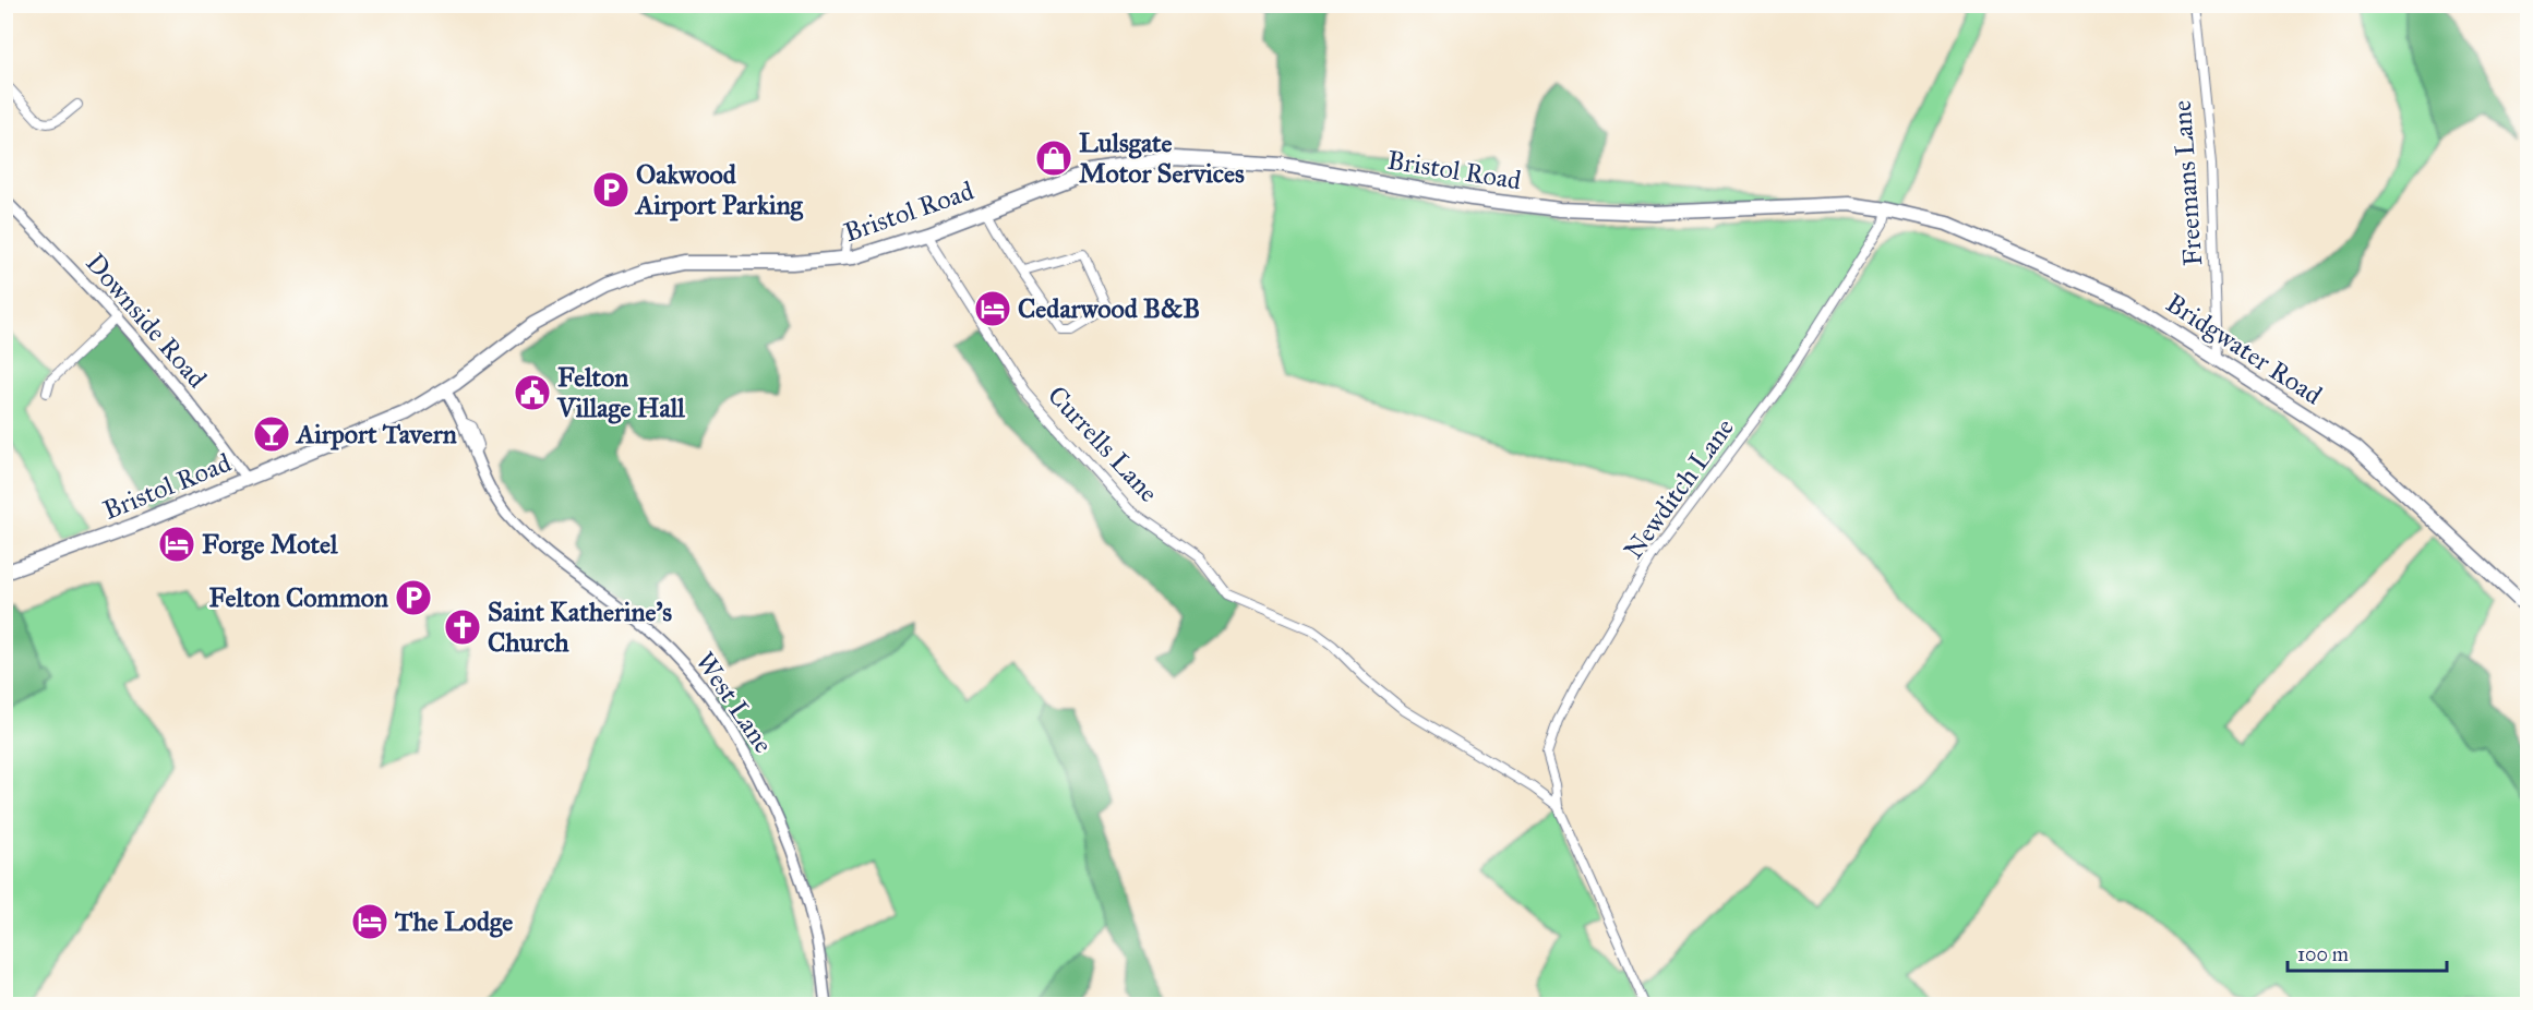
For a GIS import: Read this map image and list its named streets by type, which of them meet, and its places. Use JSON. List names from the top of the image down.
{
  "streets": {
    "highway": ["Bristol Road", "Bridgwater Road"],
    "street": [
      "Freemans Lane",
      "Downside Road",
      "Currells Lane",
      "Newditch Lane",
      "West Lane"
    ]
  },
  "crossings": [
    ["Bristol Road", "Downside Road"],
    ["Bristol Road", "Bridgwater Road"],
    ["Bristol Road", "Currells Lane"],
    ["Bristol Road", "Newditch Lane"],
    ["Bristol Road", "West Lane"],
    ["Freemans Lane", "Bridgwater Road"],
    ["Bridgwater Road", "Newditch Lane"],
    ["Currells Lane", "Newditch Lane"]
  ],
  "places": {
    "shop": ["Lulsgate Motor Services"],
    "parking": ["Oakwood Airport Parking", "Felton Common"],
    "hotel": ["Cedarwood B&B", "Forge Motel", "The Lodge"],
    "public building": ["Felton Village Hall"],
    "bar": ["Airport Tavern"],
    "church": ["Saint Katherine's Church"]
  },
  "scale_bar": "100 m"
}
